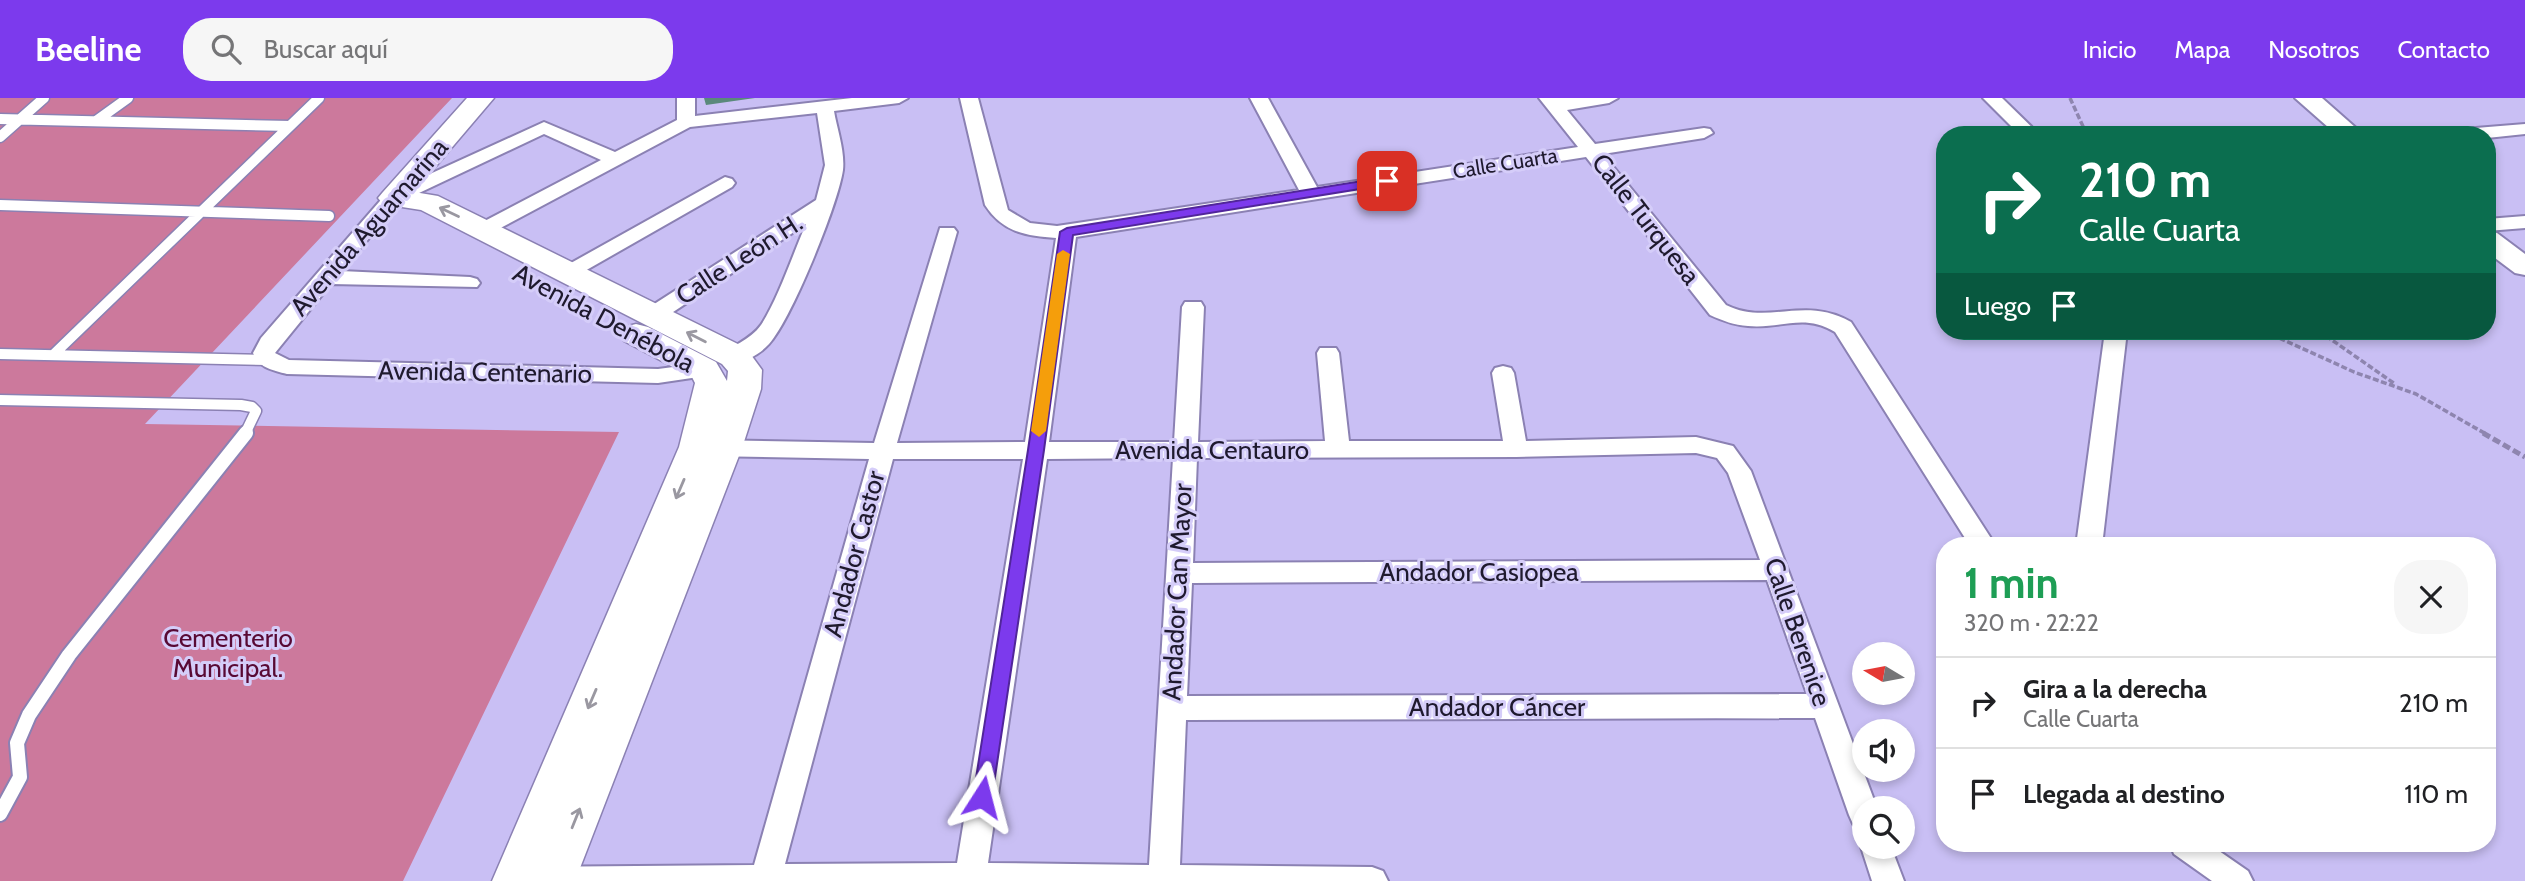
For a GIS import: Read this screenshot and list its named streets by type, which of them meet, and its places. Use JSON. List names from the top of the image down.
{
  "streets": {
    "main road": ["Avenida Aguamarina", "Avenida Denébola"],
    "street": [
      "Calle Cuarta",
      "Calle Turquesa",
      "Calle León H.",
      "Avenida Centenario",
      "Avenida Centauro",
      "Andador Castor",
      "Andador Casiopea",
      "Andador Can Mayor",
      "Calle Berenice",
      "Andador Cáncer"
    ]
  },
  "crossings": [
    ["Calle Cuarta", "Calle Turquesa"],
    ["Avenida Aguamarina", "Avenida Denébola"],
    ["Avenida Aguamarina", "Avenida Centenario"],
    ["Calle León H.", "Avenida Denébola"],
    ["Avenida Denébola", "Avenida Centenario"],
    ["Avenida Denébola", "Avenida Centauro"],
    ["Avenida Centauro", "Andador Castor"],
    ["Avenida Centauro", "Andador Can Mayor"],
    ["Avenida Centauro", "Calle Berenice"],
    ["Andador Casiopea", "Andador Can Mayor"],
    ["Andador Casiopea", "Calle Berenice"],
    ["Andador Can Mayor", "Andador Cáncer"],
    ["Calle Berenice", "Andador Cáncer"]
  ],
  "parks": ["Cementerio Municipal."],
  "north": "left",
  "page": {
    "header": "Beeline",
    "search": "Buscar aquí",
    "nav": [
      "Inicio",
      "Mapa",
      "Nosotros",
      "Contacto"
    ],
    "turn": ["210 m", "Calle Cuarta"],
    "then": "Luego",
    "heading": ["1 min", "320 m · 22:22"],
    "list": [
      {
        "name": "Gira a la derecha",
        "note": "Calle Cuarta",
        "value": "210 m"
      },
      {
        "name": "Llegada al destino",
        "value": "110 m"
      }
    ]
  }
}
